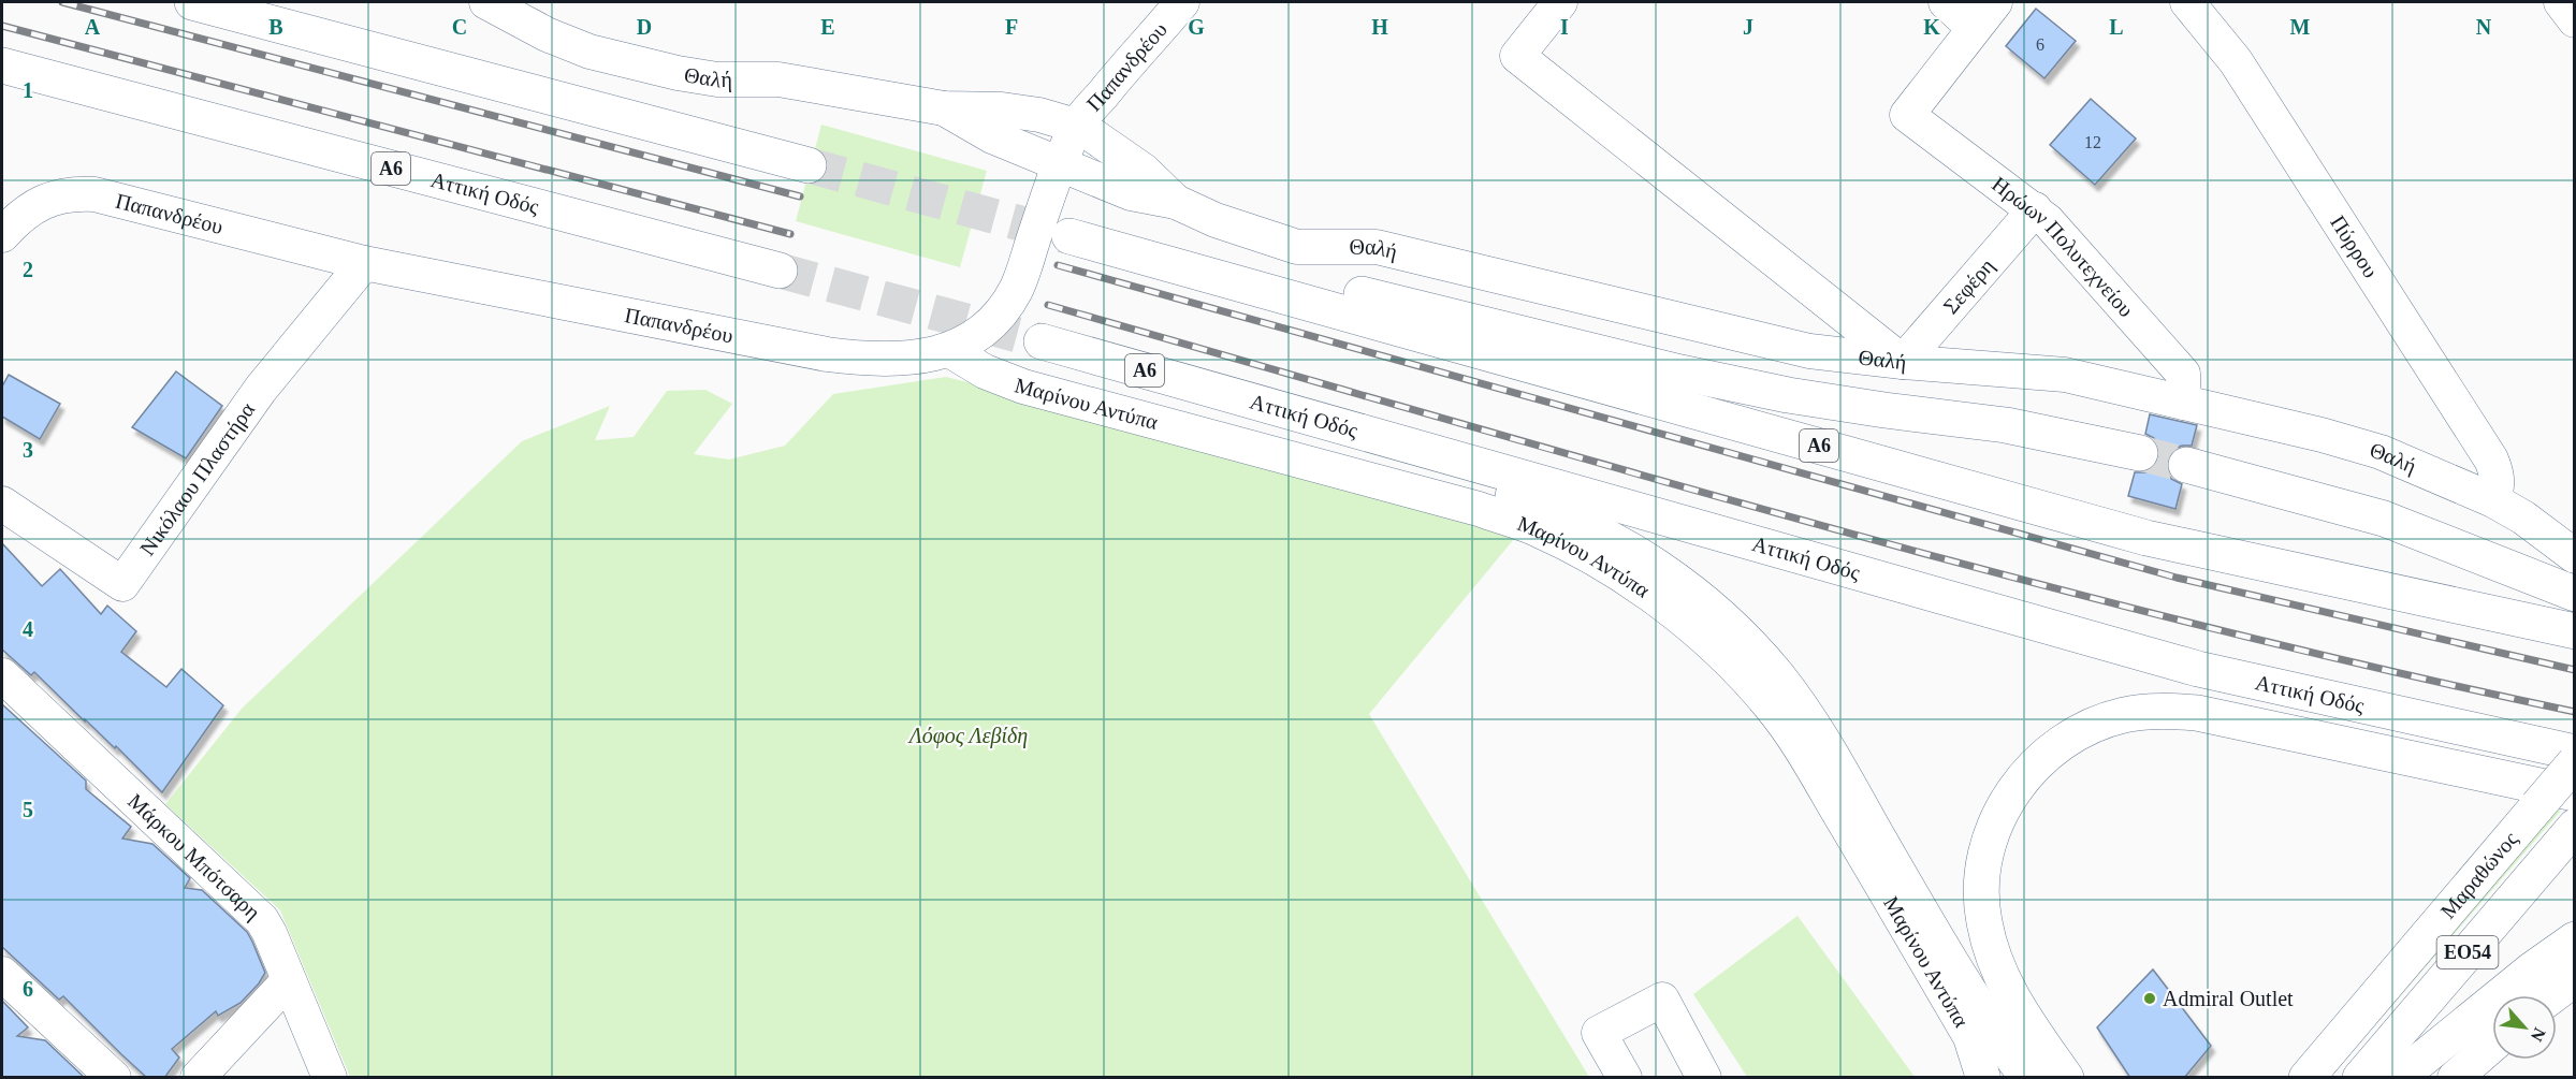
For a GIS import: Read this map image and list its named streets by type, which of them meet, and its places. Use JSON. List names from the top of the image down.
{
  "streets": {
    "main road": [
      "Α6",
      "Αττική Οδός",
      "Μαραθώνος",
      "ΕΟ54"
    ],
    "street": [
      "Παπανδρέου",
      "Θαλή",
      "Πύρρου",
      "Ηρώων Πολυτεχνείου",
      "Σεφέρη",
      "Μαρίνου Αντύπα",
      "Νικόλαου Πλαστήρα",
      "Μάρκου Μπότσαρη"
    ]
  },
  "crossings": [
    ["Παπανδρέου", "Θαλή"],
    ["Παπανδρέου", "Μαρίνου Αντύπα"],
    ["Παπανδρέου", "Νικόλαου Πλαστήρα"],
    ["Θαλή", "Πύρρου"],
    ["Θαλή", "Ηρώων Πολυτεχνείου"],
    ["Θαλή", "Σεφέρη"],
    ["Ηρώων Πολυτεχνείου", "Σεφέρη"]
  ],
  "parks": ["Λόφος Λεβίδη"],
  "places": ["Admiral Outlet"],
  "house_numbers": ["6", "12"],
  "north": "bottom right",
  "grid": {
    "columns": [
      "A",
      "B",
      "C",
      "D",
      "E",
      "F",
      "G",
      "H",
      "I",
      "J",
      "K",
      "L",
      "M",
      "N"
    ],
    "rows": [
      "1",
      "2",
      "3",
      "4",
      "5",
      "6"
    ]
  }
}
